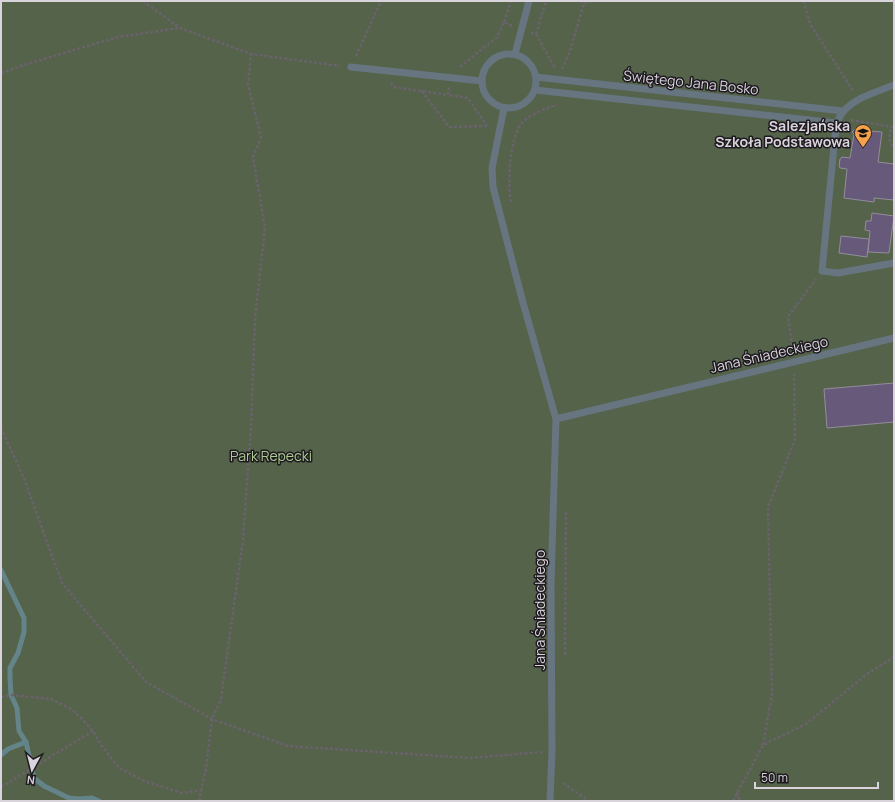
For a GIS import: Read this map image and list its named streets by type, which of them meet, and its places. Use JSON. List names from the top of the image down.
{
  "streets": {
    "lane": ["Świętego Jana Bosko", "Jana Śniadeckiego"]
  },
  "crossings": [
    ["Świętego Jana Bosko", "Jana Śniadeckiego"]
  ],
  "parks": ["Park Repecki"],
  "places": {
    "school or university": ["Salezjańska Szkoła Podstawowa"]
  },
  "scale_bar": "50 m",
  "north": "bottom"
}
